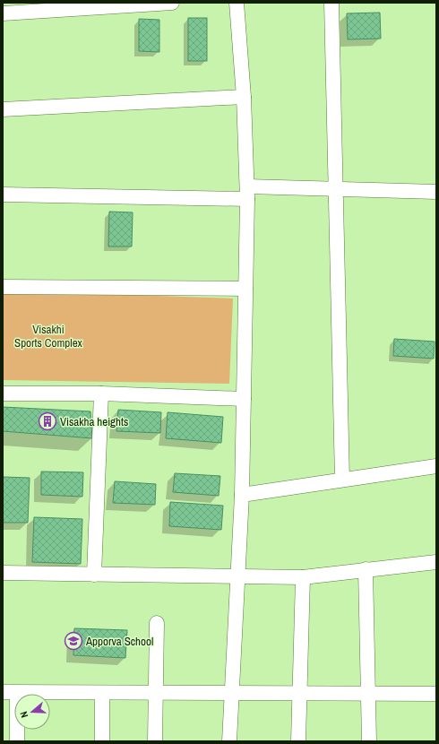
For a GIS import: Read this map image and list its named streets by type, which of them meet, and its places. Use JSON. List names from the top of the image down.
{
  "parks": ["Visakhi Sports Complex"],
  "places": {
    "building": ["Visakha heights"],
    "school or university": ["Apporva School"]
  },
  "north": "left"
}
